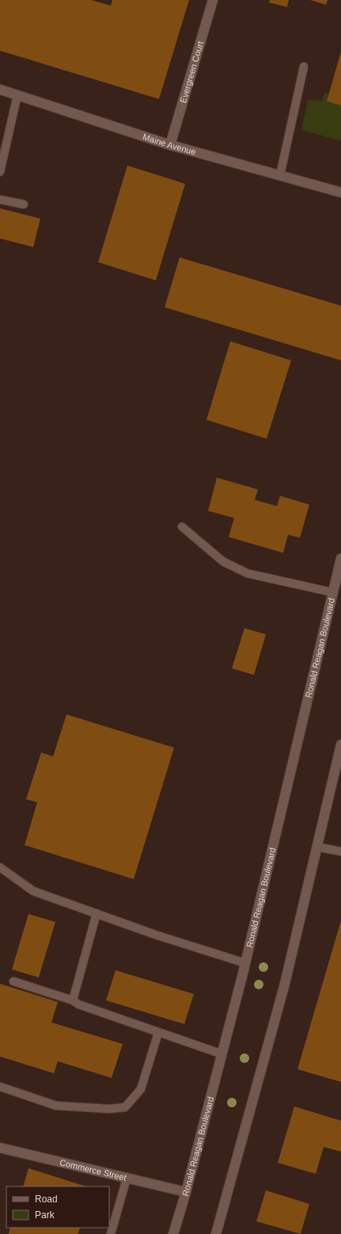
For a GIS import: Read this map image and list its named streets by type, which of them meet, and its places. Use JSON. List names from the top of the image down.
{
  "streets": {
    "main road": [
      "Evergreen Court",
      "Maine Avenue",
      "Ronald Reagan Boulevard",
      "Commerce Street"
    ]
  },
  "crossings": [
    ["Evergreen Court", "Maine Avenue"],
    ["Ronald Reagan Boulevard", "Commerce Street"]
  ],
  "legend": ["Road", "Park"]
}
